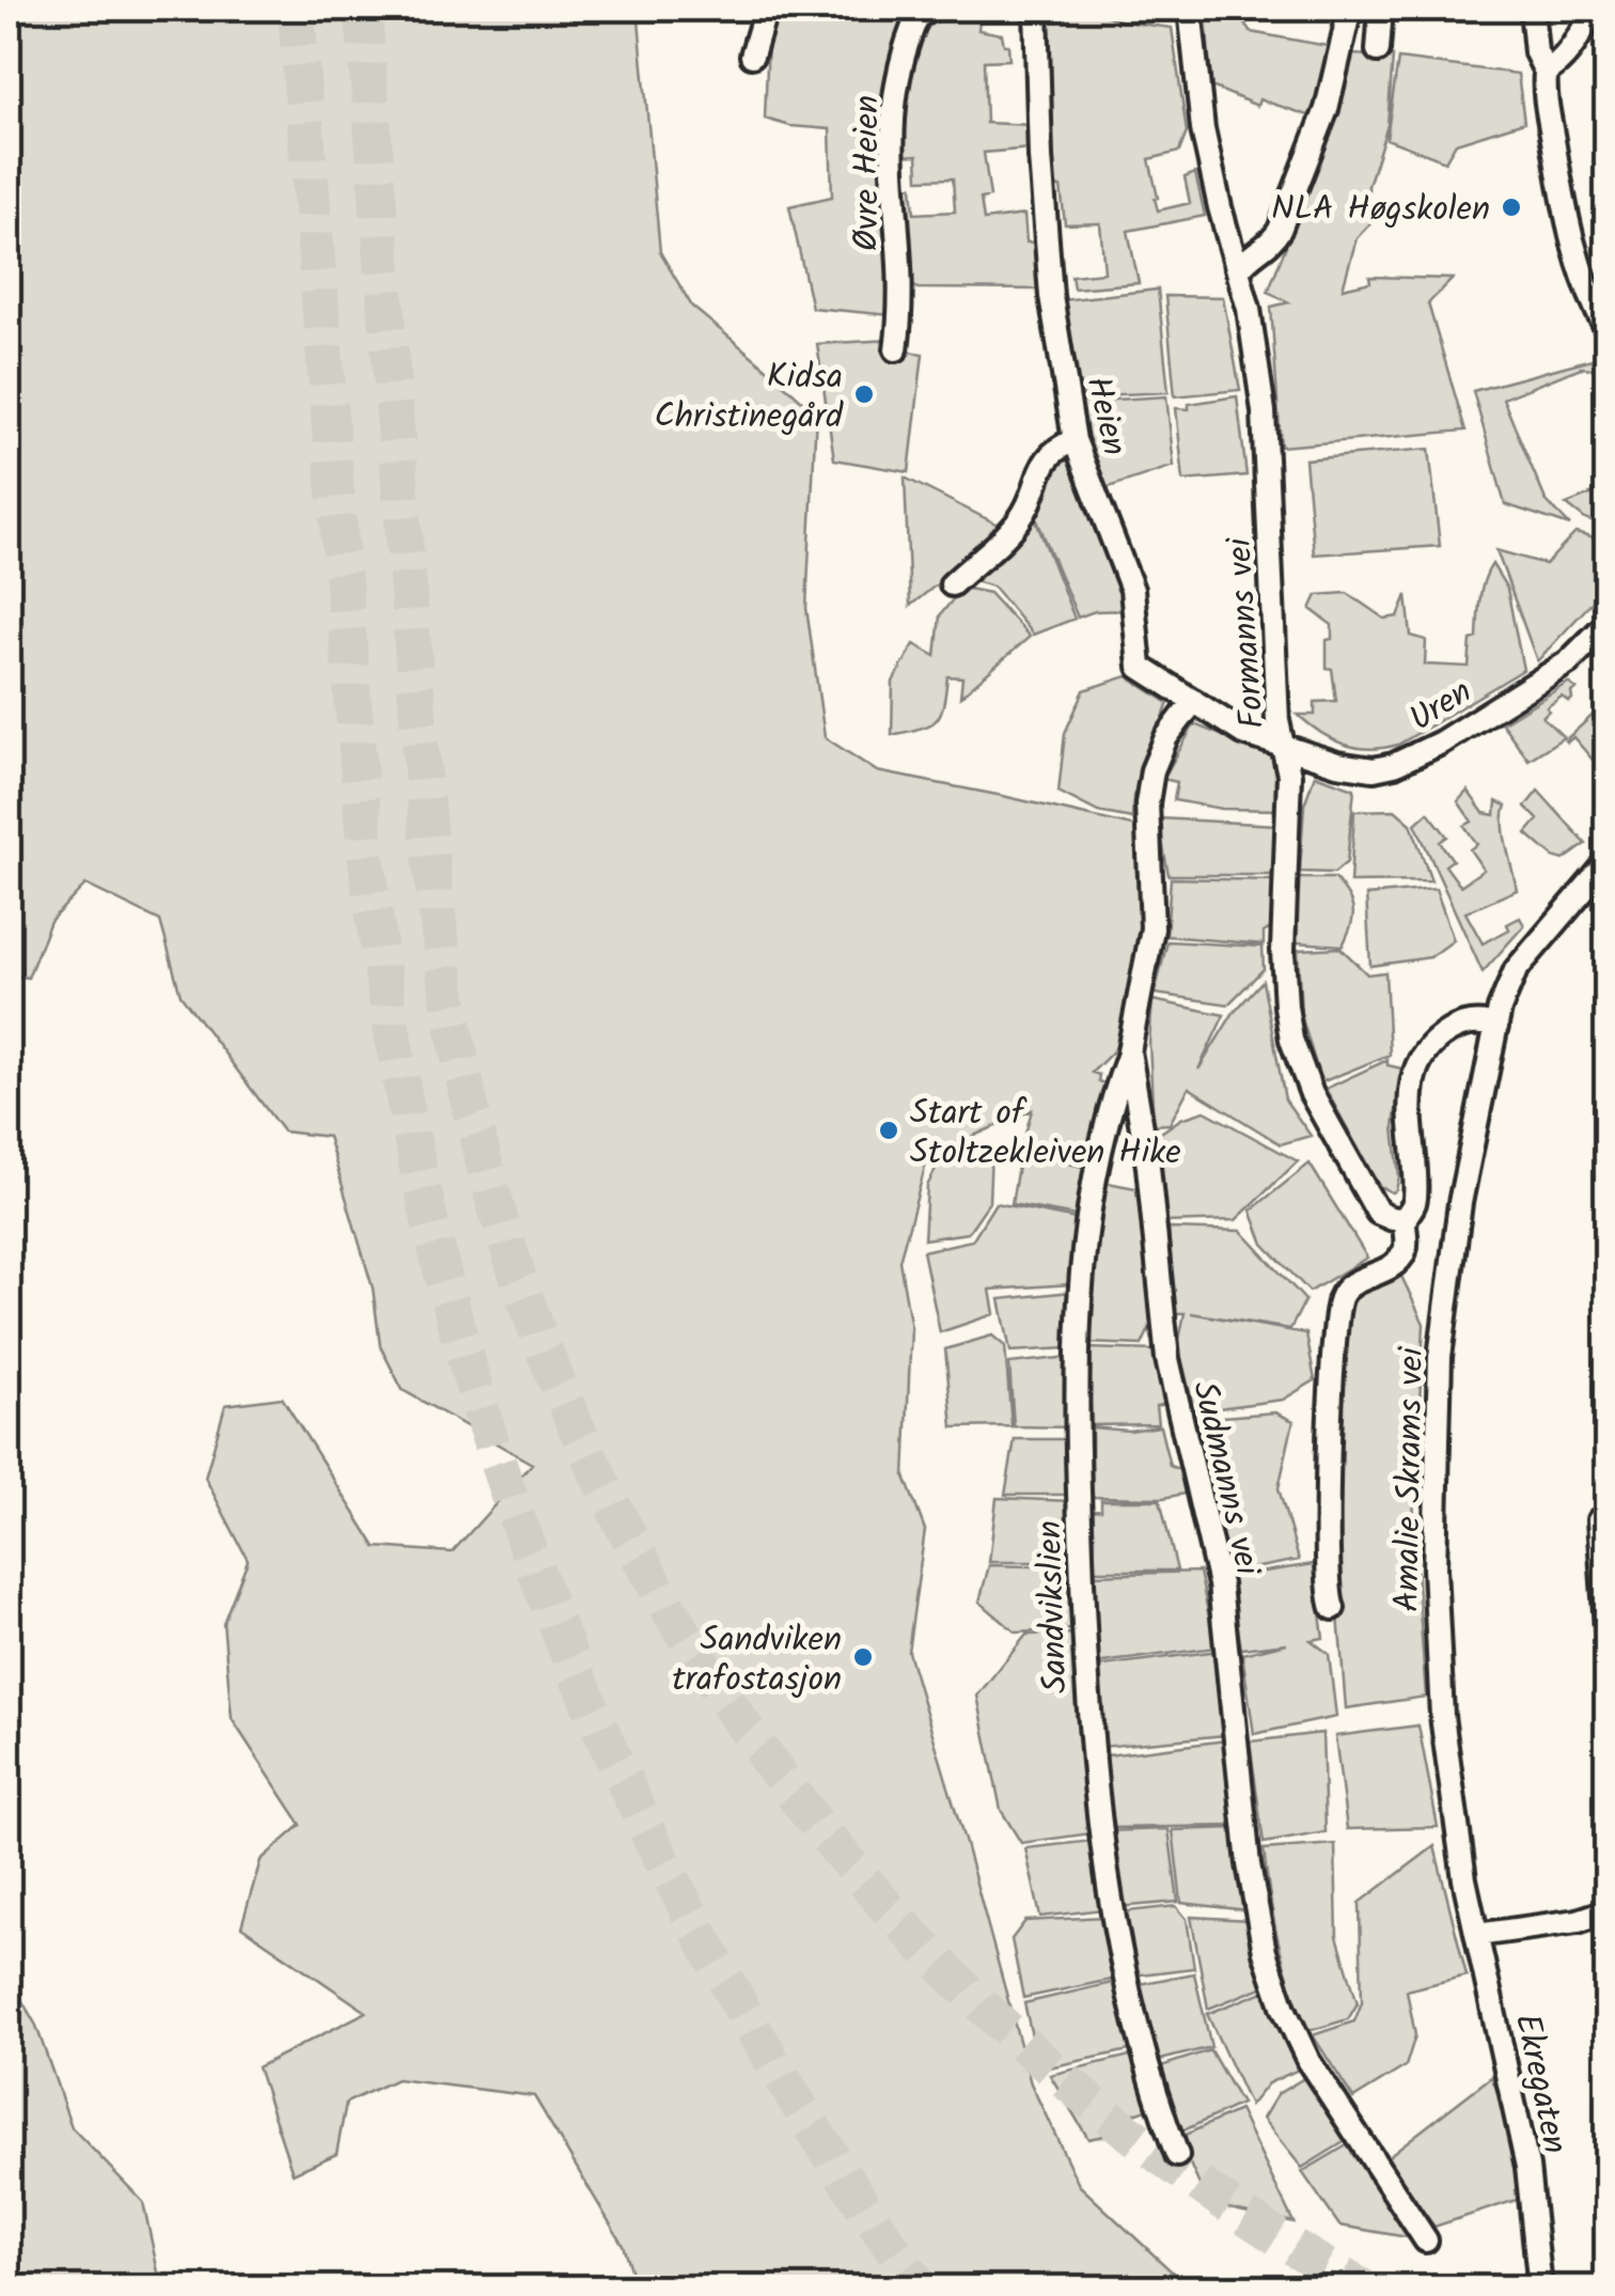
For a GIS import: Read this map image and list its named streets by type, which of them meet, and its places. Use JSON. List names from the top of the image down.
{
  "streets": {
    "street": [
      "Øvre Heien",
      "Heien",
      "Formanns vei",
      "Uren",
      "Sudmanns vei",
      "Amalie Skrams vei",
      "Sandvikslien",
      "Ekregaten"
    ]
  },
  "crossings": [
    ["Heien", "Formanns vei"],
    ["Heien", "Uren"],
    ["Heien", "Sudmanns vei"],
    ["Formanns vei", "Uren"],
    ["Formanns vei", "Amalie Skrams vei"],
    ["Sudmanns vei", "Sandvikslien"],
    ["Amalie Skrams vei", "Ekregaten"]
  ],
  "places": [
    "NLA Høgskolen",
    "Kidsa Christinegård",
    "Start of Stoltzekleiven Hike",
    "Sandviken trafostasjon"
  ]
}
